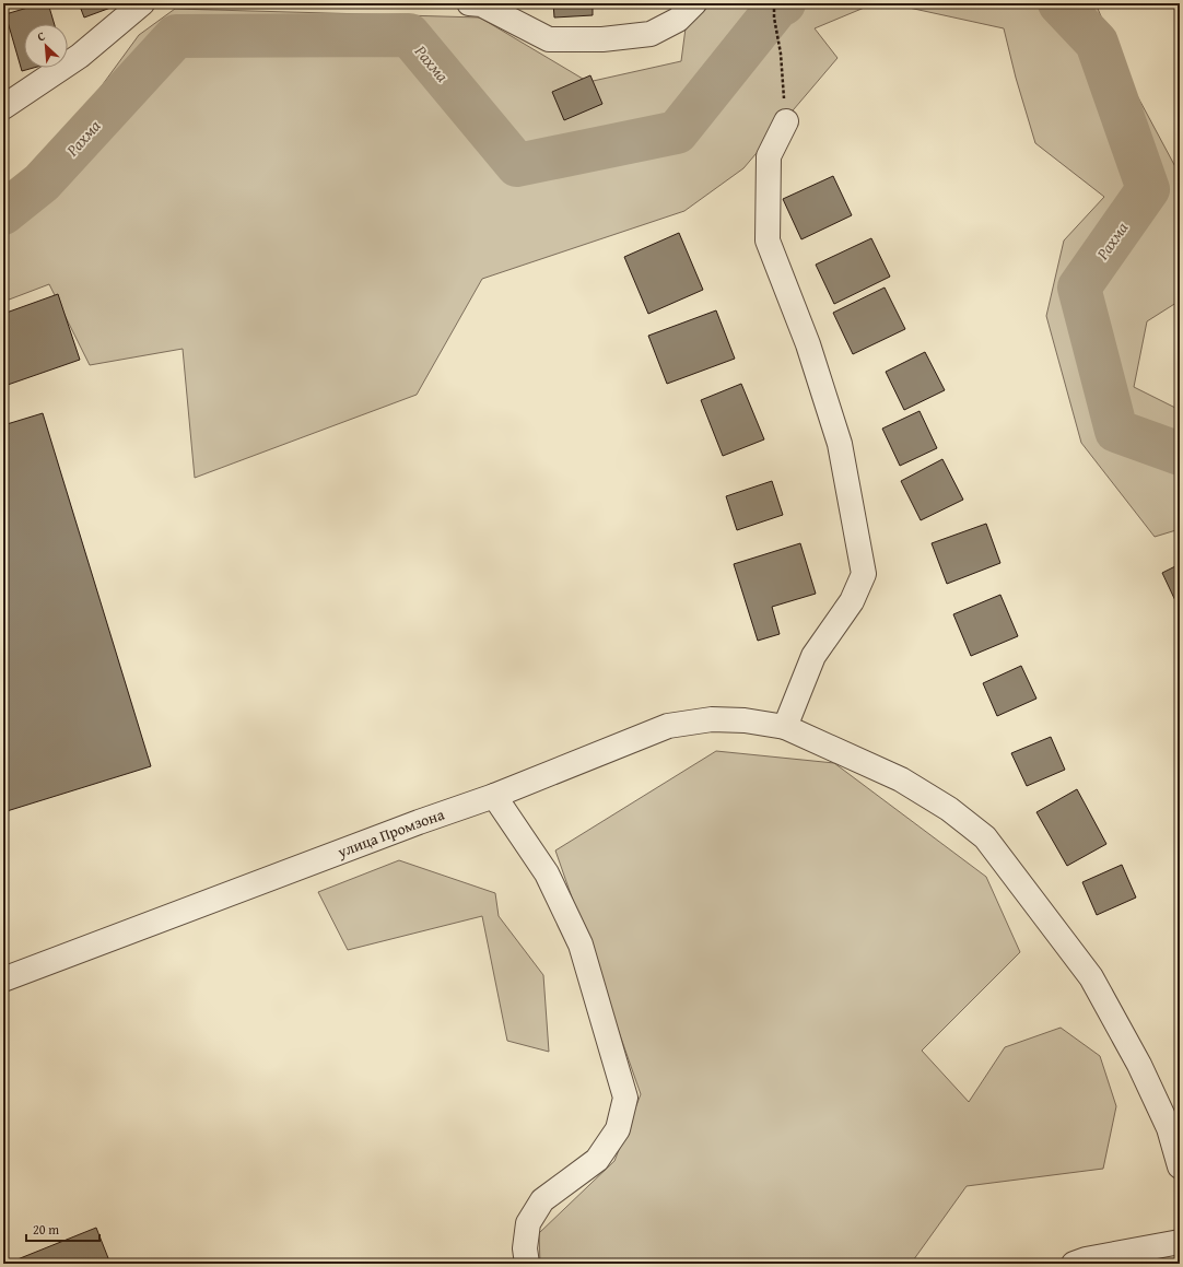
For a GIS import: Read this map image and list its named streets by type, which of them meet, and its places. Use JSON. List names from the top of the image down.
{
  "streets": {
    "street": ["улица Промзона"]
  },
  "water": ["Рахма"],
  "scale_bar": "20 m",
  "north": "top left"
}
